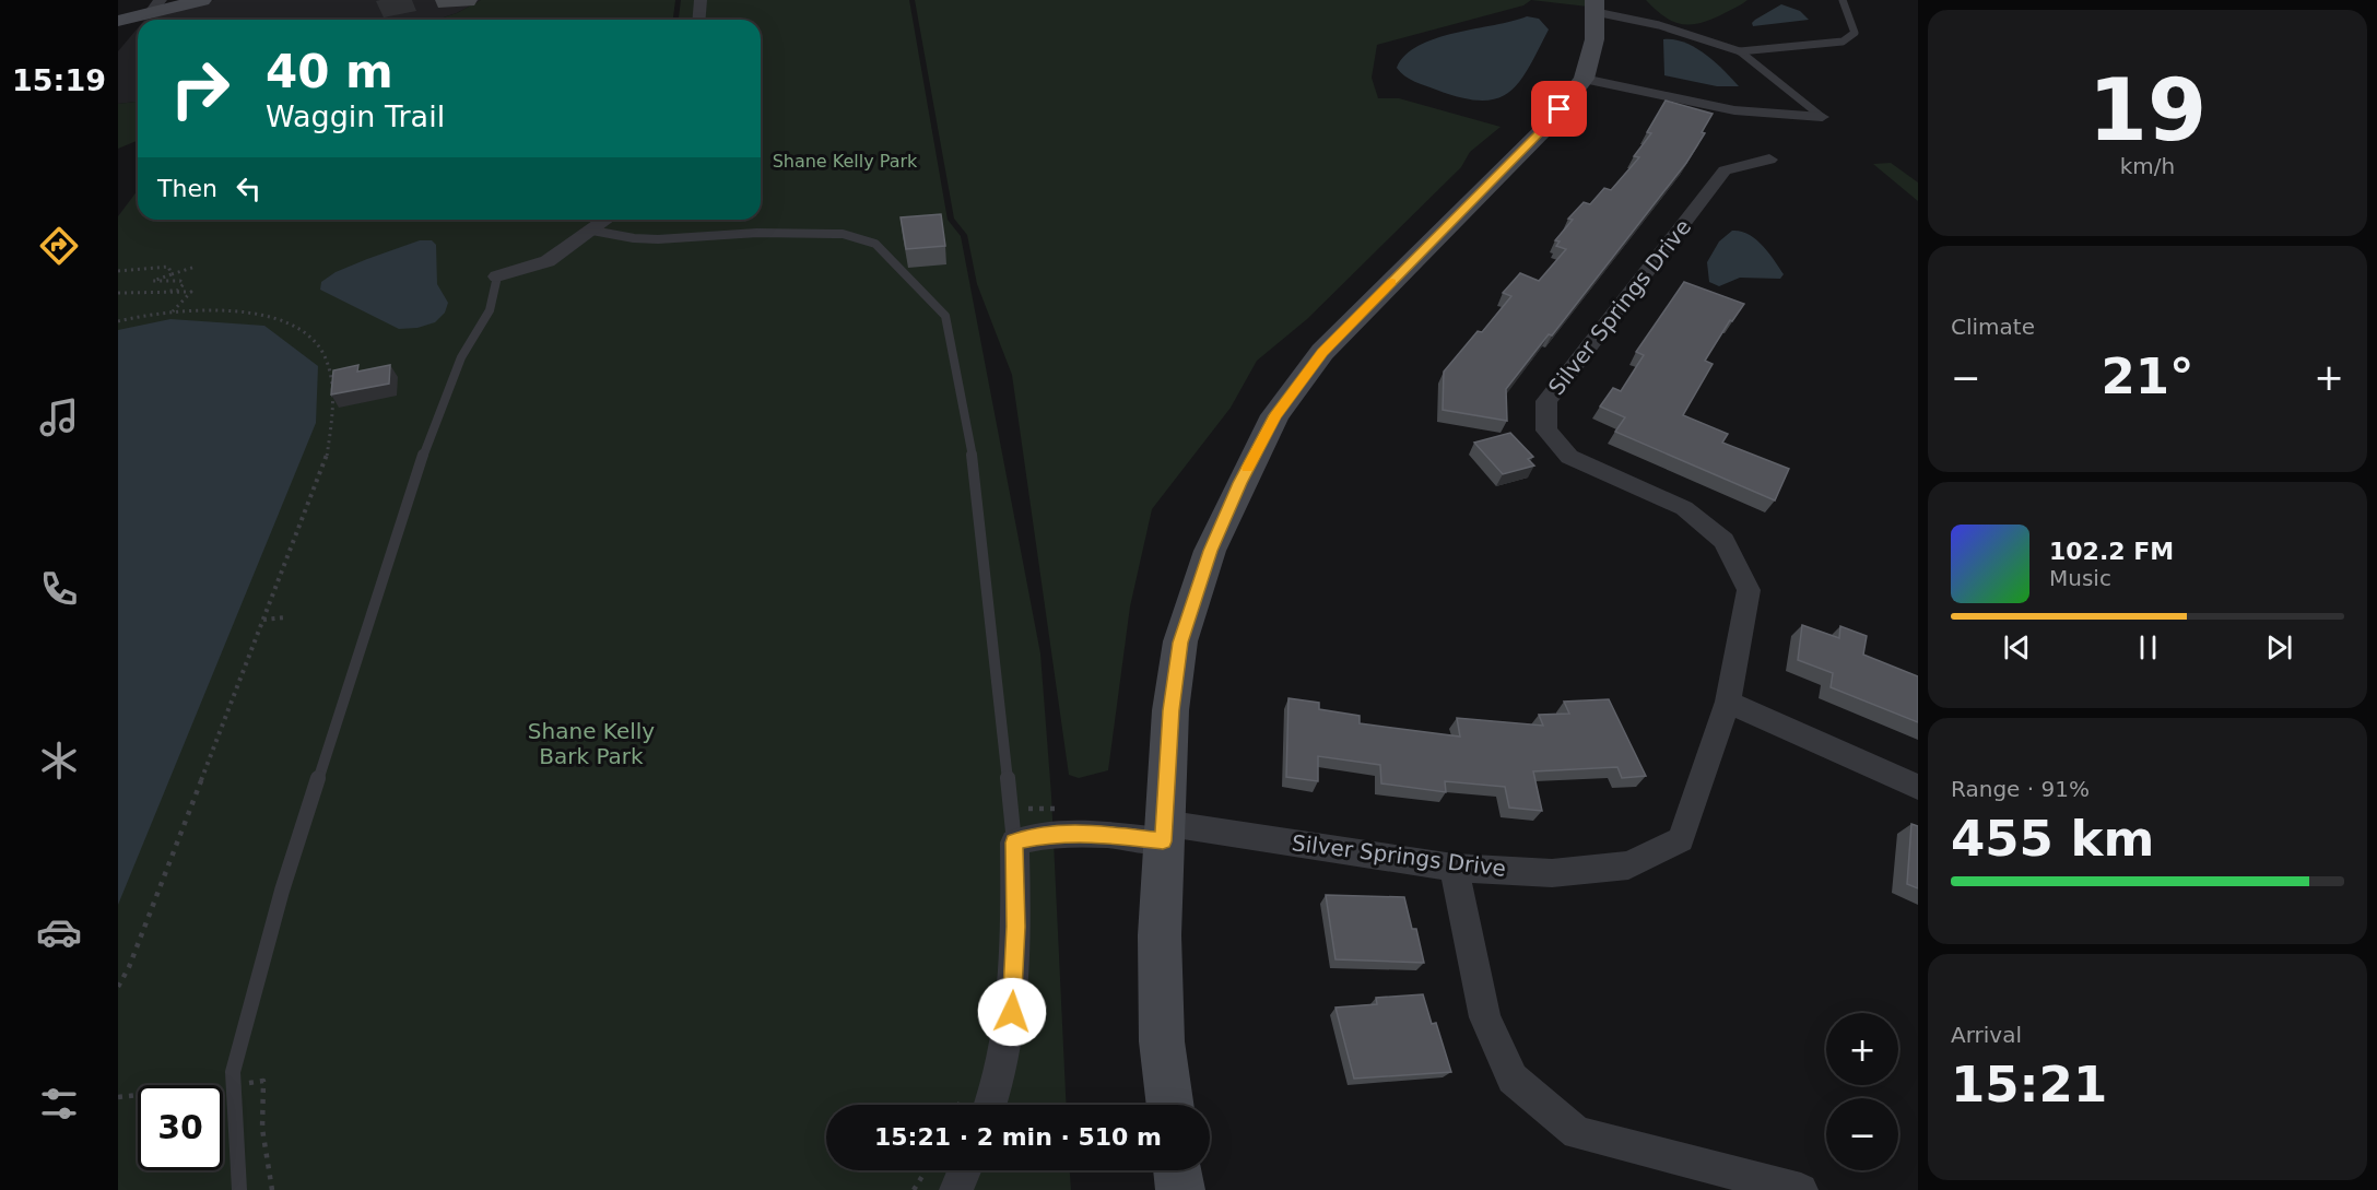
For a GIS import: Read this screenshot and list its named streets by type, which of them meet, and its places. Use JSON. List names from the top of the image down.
{
  "streets": {
    "street": ["Silver Springs Drive"]
  },
  "parks": ["Shane Kelly Park", "Shane Kelly Bark Park"],
  "page": {
    "tabs": "15:19",
    "tile": [
      ["19", "km/h"],
      "Climate",
      ["Range · 91%", "455 km"],
      ["Arrival", "15:21"]
    ],
    "turn": ["40 m", "Waggin Trail"],
    "then": "Then",
    "heat": ["−", "21°", "+"],
    "song": ["102.2 FM", "Music"],
    "map_buttons": ["+", "−"],
    "limit": "30",
    "trip": "15:21 · 2 min · 510 m"
  }
}
